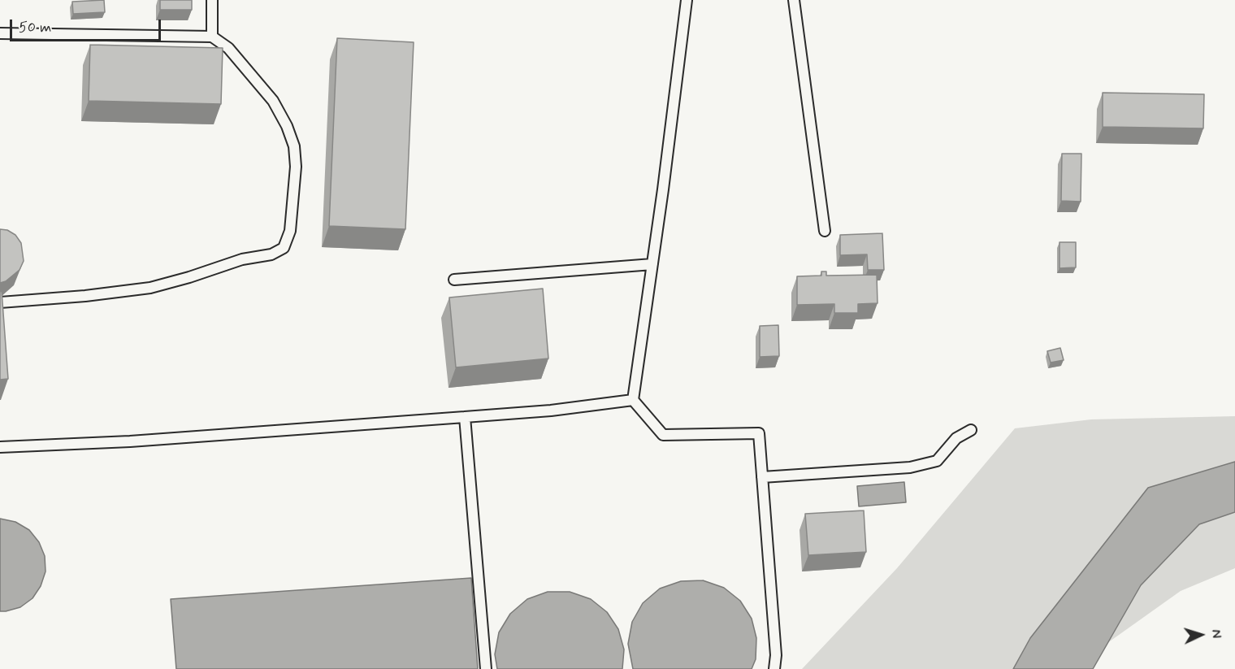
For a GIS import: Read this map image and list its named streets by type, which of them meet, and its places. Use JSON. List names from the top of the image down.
{
  "scale_bar": "50 m",
  "north": "right"
}
